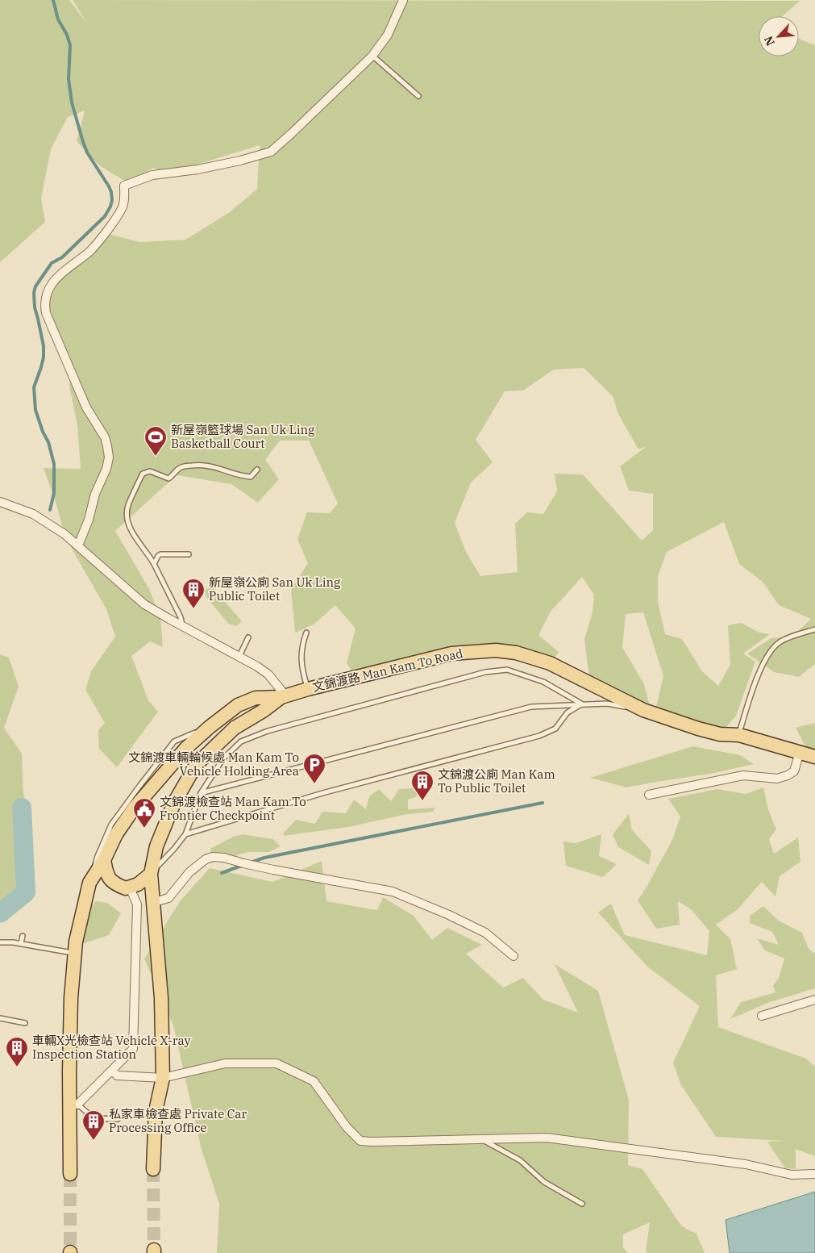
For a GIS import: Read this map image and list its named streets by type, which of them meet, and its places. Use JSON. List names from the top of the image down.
{
  "streets": {
    "main road": ["文錦渡路 Man Kam To Road"]
  },
  "places": {
    "sports": ["新屋嶺籃球場 San Uk Ling Basketball Court"],
    "building": [
      "新屋嶺公廁 San Uk Ling Public Toilet",
      "文錦渡公廁 Man Kam To Public Toilet",
      "車輛X光檢查站 Vehicle X-ray Inspection Station",
      "私家車檢查處 Private Car Processing Office"
    ],
    "parking": ["文錦渡車輛輪候處 Man Kam To Vehicle Holding Area"],
    "public building": ["文錦渡檢查站 Man Kam To Frontier Checkpoint"]
  },
  "north": "bottom left"
}
